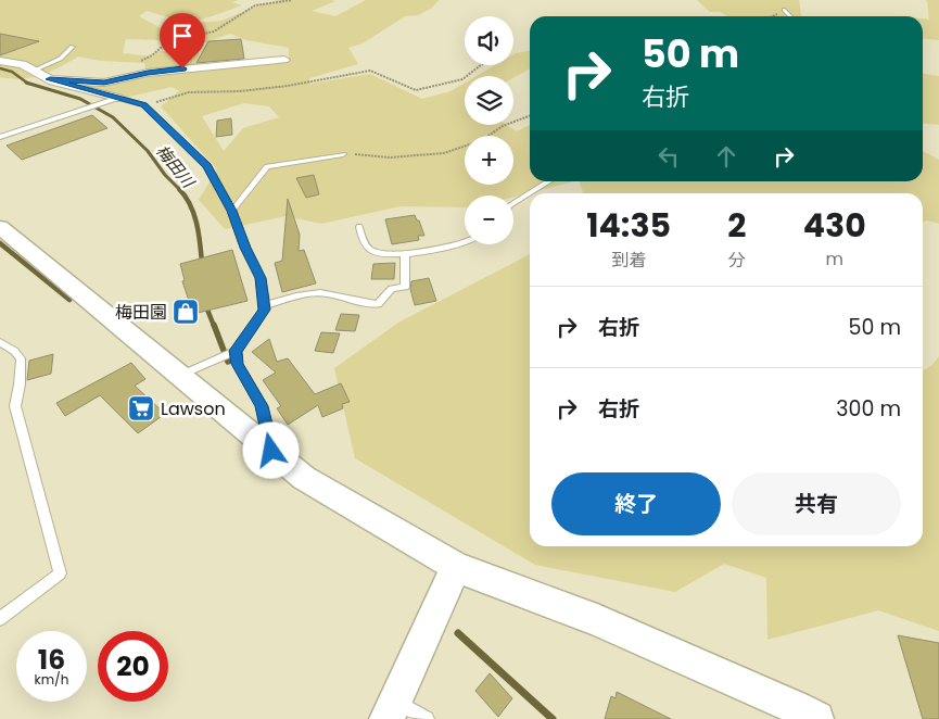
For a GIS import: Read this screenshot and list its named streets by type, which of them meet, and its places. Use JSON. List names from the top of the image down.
{
  "water": ["梅田川"],
  "places": {
    "shop": ["梅田園"],
    "supermarket": ["Lawson"]
  },
  "page": {
    "map_buttons": ["+", "−"],
    "turn": ["50 m", "右折"],
    "eta": [
      "14:35",
      "到着",
      "2",
      "分",
      "430",
      "m"
    ],
    "list": [
      {
        "name": "右折",
        "value": "50 m"
      },
      {
        "name": "右折",
        "value": "300 m"
      }
    ],
    "buttons": ["終了", "共有"],
    "speed": "16 km/h",
    "limit": "20"
  }
}
